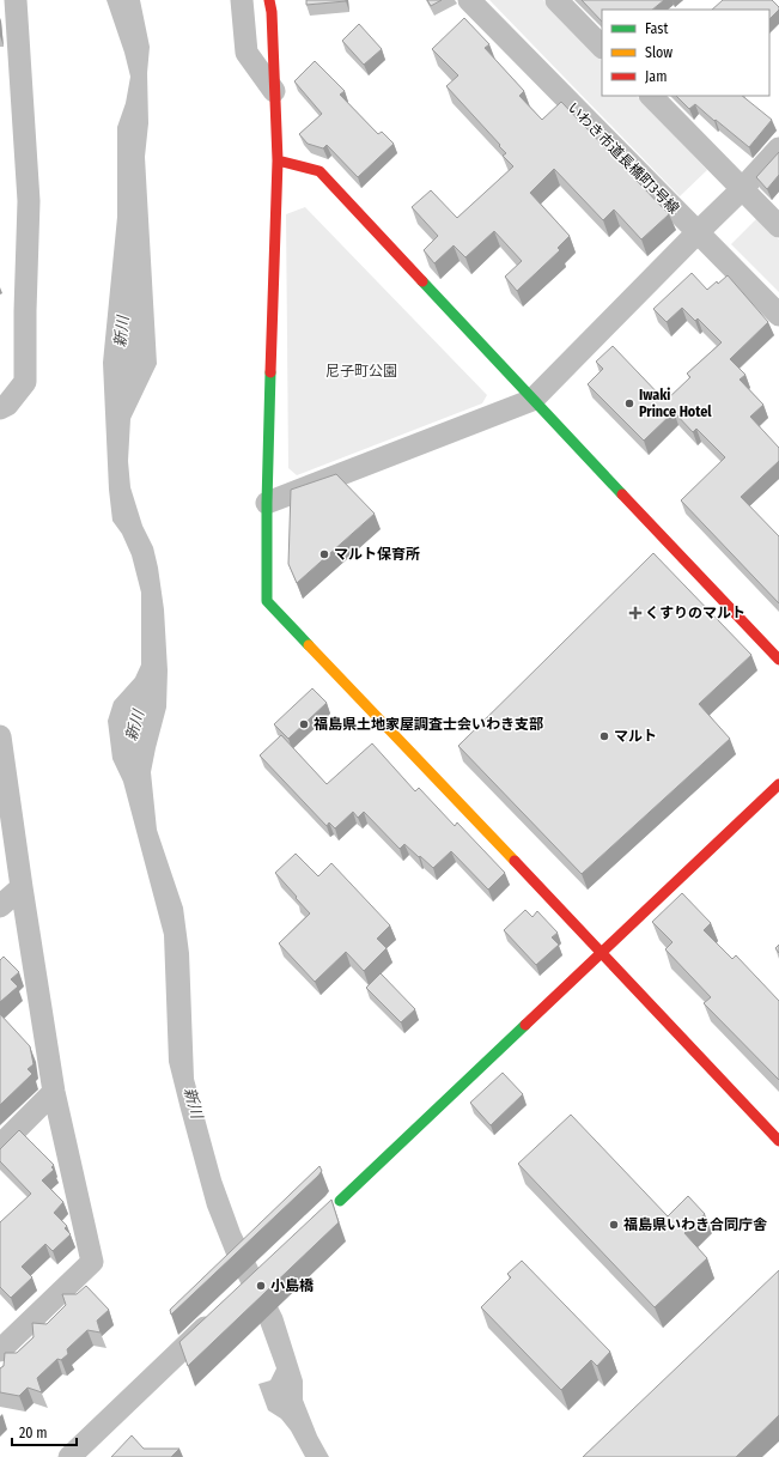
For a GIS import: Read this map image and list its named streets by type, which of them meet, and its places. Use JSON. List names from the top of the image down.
{
  "streets": {
    "street": ["いわき市道長橋町3号線"]
  },
  "water": ["新川"],
  "parks": ["尼子町公園"],
  "places": {
    "other": [
      "Iwaki Prince Hotel",
      "マルト保育所",
      "福島県土地家屋調査士会いわき支部",
      "マルト",
      "福島県いわき合同庁舎",
      "小島橋"
    ],
    "health": ["くすりのマルト"]
  },
  "legend": ["Fast", "Slow", "Jam"],
  "scale_bar": "20 m"
}
